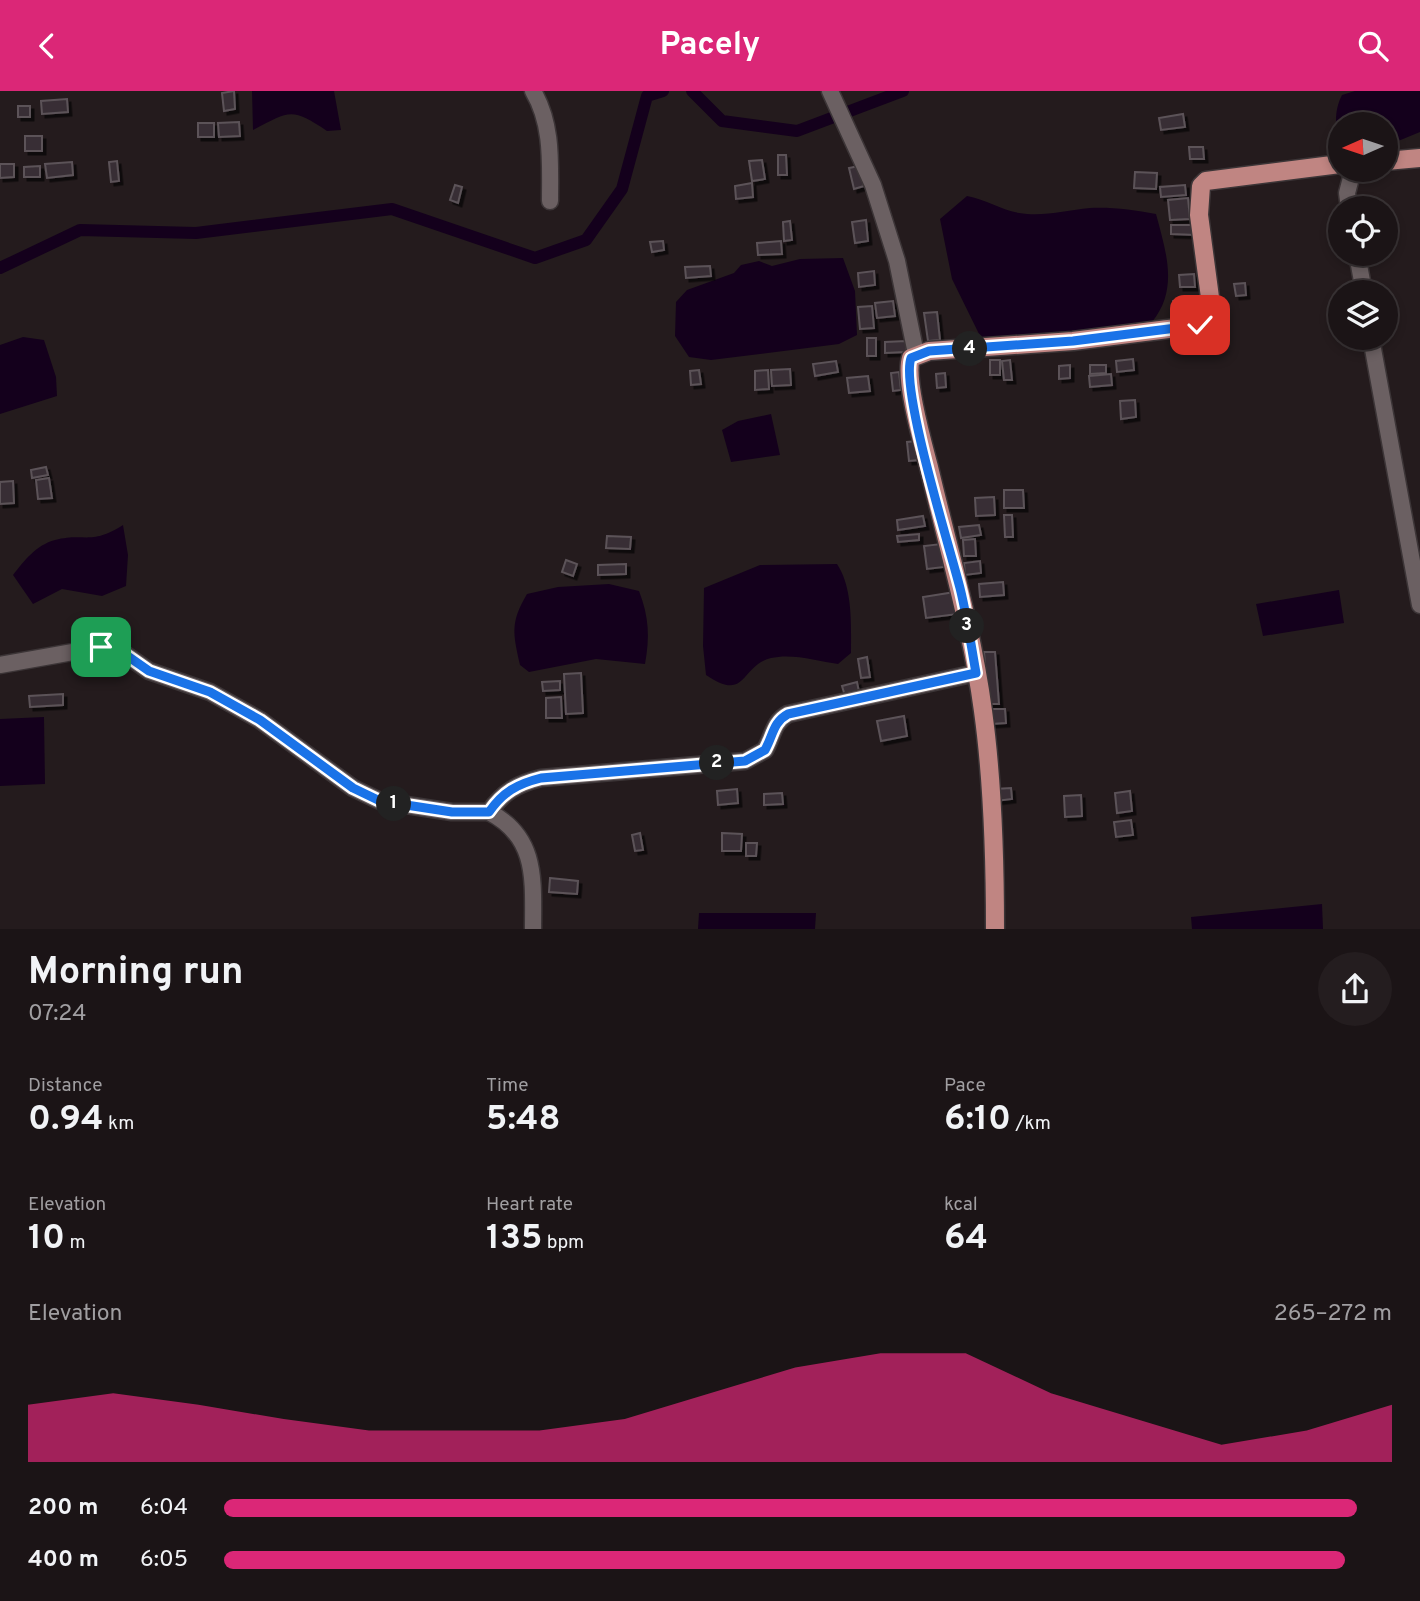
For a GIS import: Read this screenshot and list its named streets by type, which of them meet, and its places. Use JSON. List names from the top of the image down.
{
  "north": "left",
  "page": {
    "header": "Pacely",
    "pins": [
      "4",
      "3",
      "2",
      "1"
    ],
    "heading": ["Morning run", "07:24"],
    "stats": [
      ["Distance", "0.94 km"],
      ["Time", "5:48"],
      ["Pace", "6:10 /km"],
      ["Elevation", "10 m"],
      ["Heart rate", "135 bpm"],
      ["kcal", "64"]
    ],
    "chart": ["Elevation", "265–272 m"],
    "list": [
      {
        "name": "200 m",
        "note": "6:04"
      },
      {
        "name": "400 m",
        "note": "6:05"
      }
    ]
  }
}
